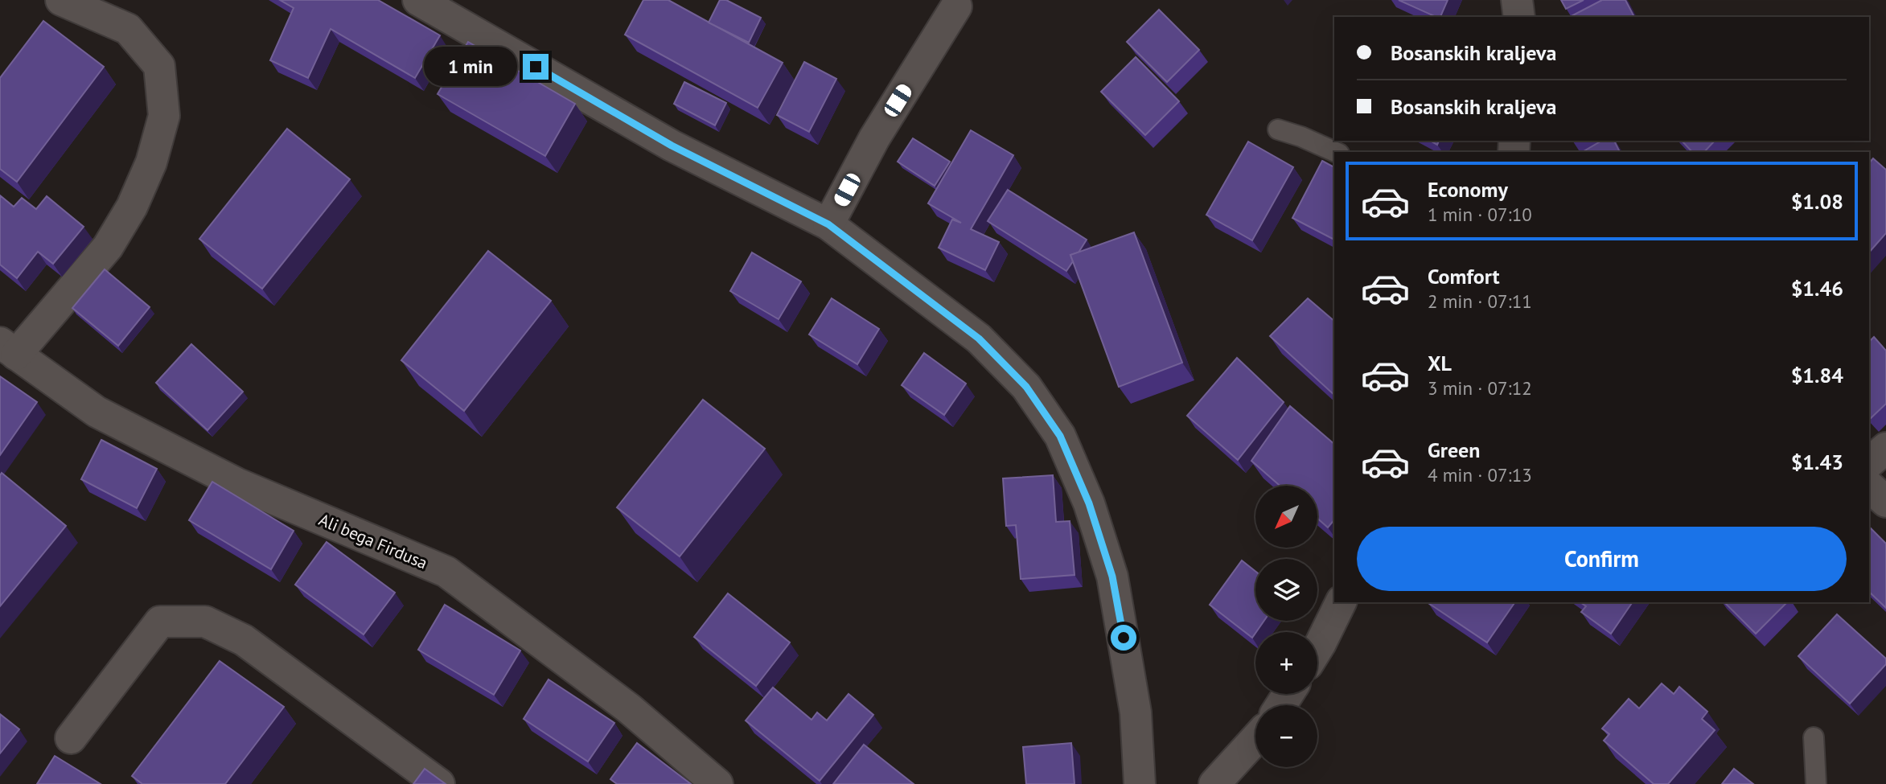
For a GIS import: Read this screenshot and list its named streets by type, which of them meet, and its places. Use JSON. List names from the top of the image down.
{
  "streets": {
    "street": ["Ali bega Firdusa"]
  },
  "north": "bottom left",
  "page": {
    "banner": ["Bosanskih kraljeva", "Bosanskih kraljeva"],
    "bubble": "1 min",
    "list": [
      {
        "name": "Economy",
        "note": "1 min · 07:10",
        "value": "$1.08"
      },
      {
        "name": "Comfort",
        "note": "2 min · 07:11",
        "value": "$1.46"
      },
      {
        "name": "XL",
        "note": "3 min · 07:12",
        "value": "$1.84"
      },
      {
        "name": "Green",
        "note": "4 min · 07:13",
        "value": "$1.43"
      }
    ],
    "map_buttons": ["+", "−"],
    "buttons": "Confirm"
  }
}
